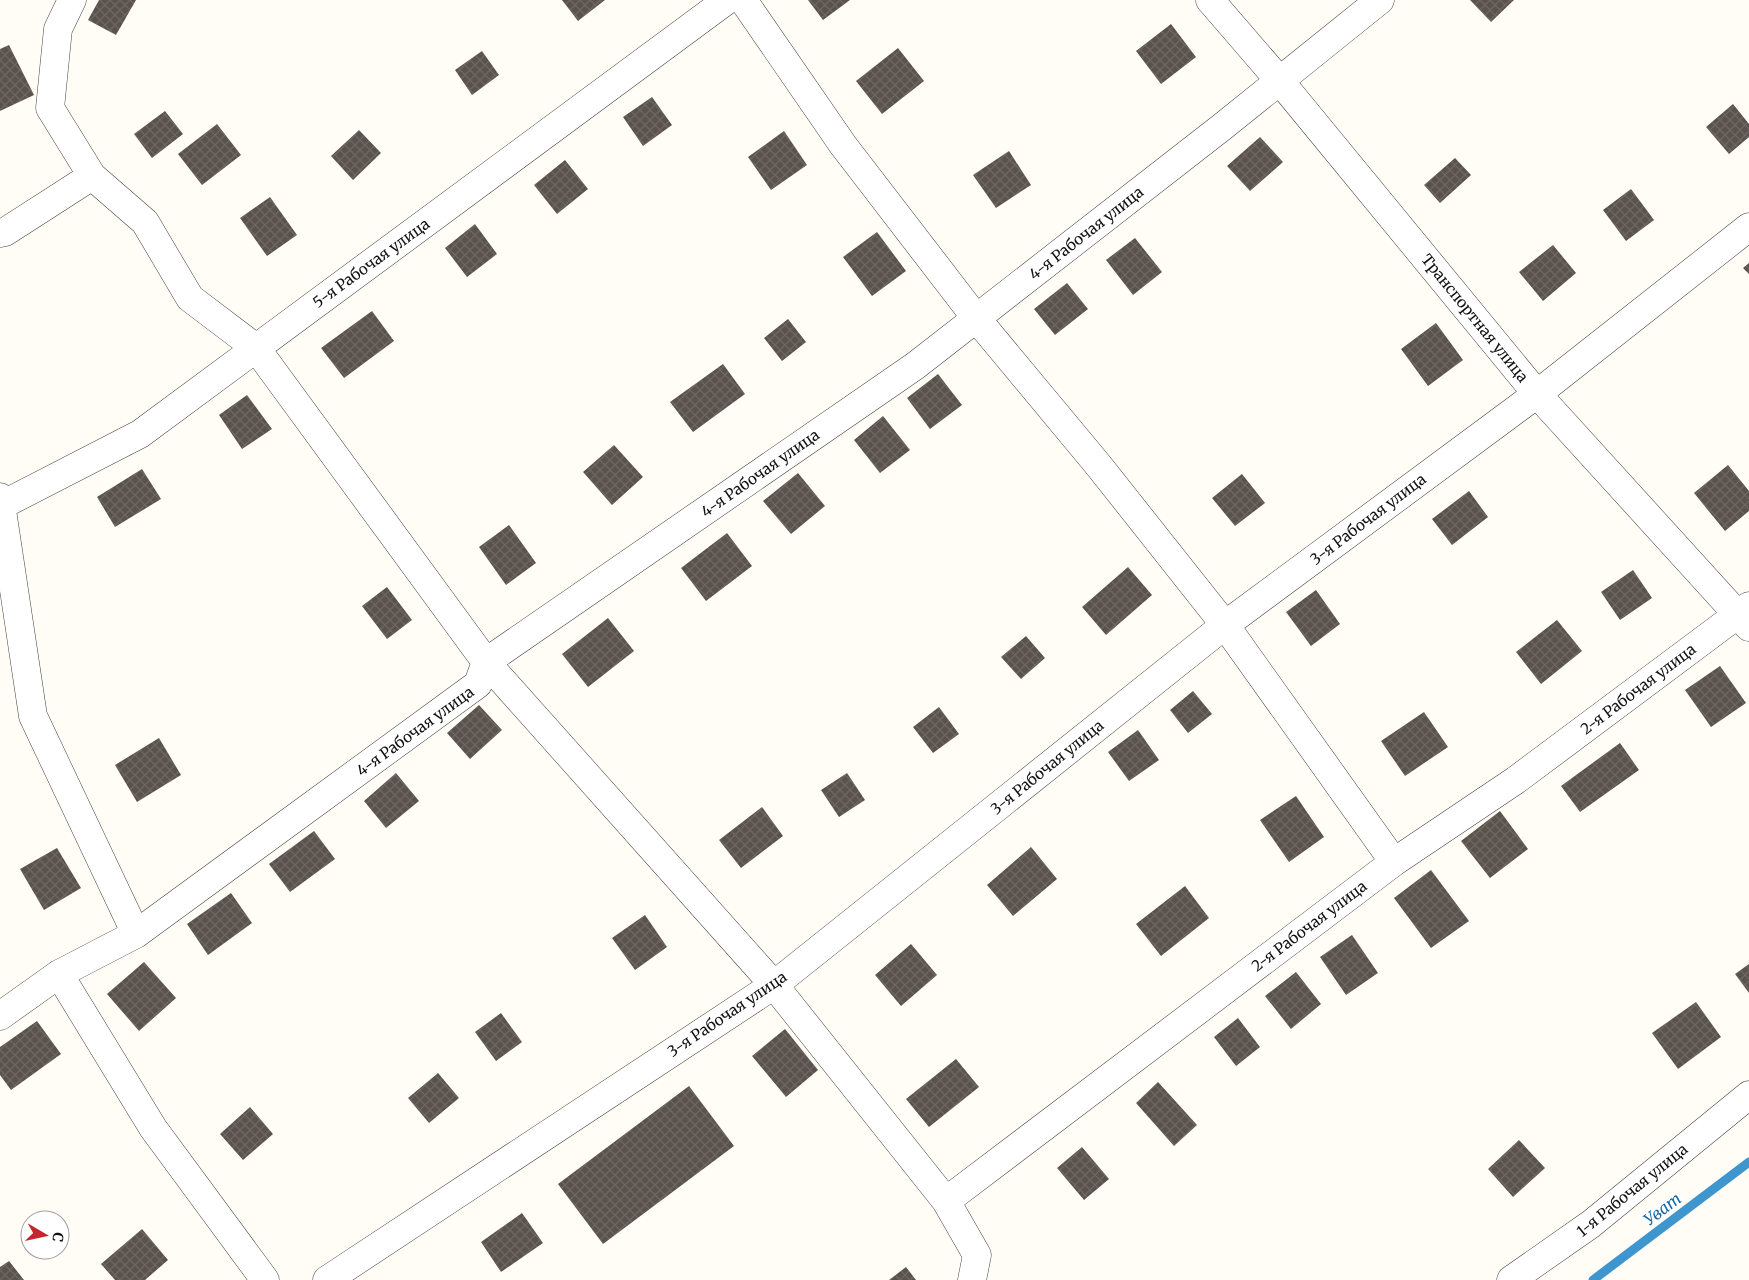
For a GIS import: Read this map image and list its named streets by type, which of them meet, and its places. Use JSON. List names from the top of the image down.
{
  "streets": {
    "street": [
      "4-я Рабочая улица",
      "5-я Рабочая улица",
      "Транспортная улица",
      "3-я Рабочая улица",
      "2-я Рабочая улица",
      "1-я Рабочая улица"
    ]
  },
  "crossings": [
    ["4-я Рабочая улица", "Транспортная улица"],
    ["Транспортная улица", "3-я Рабочая улица"],
    ["Транспортная улица", "2-я Рабочая улица"]
  ],
  "water": ["Уват"],
  "north": "right"
}
